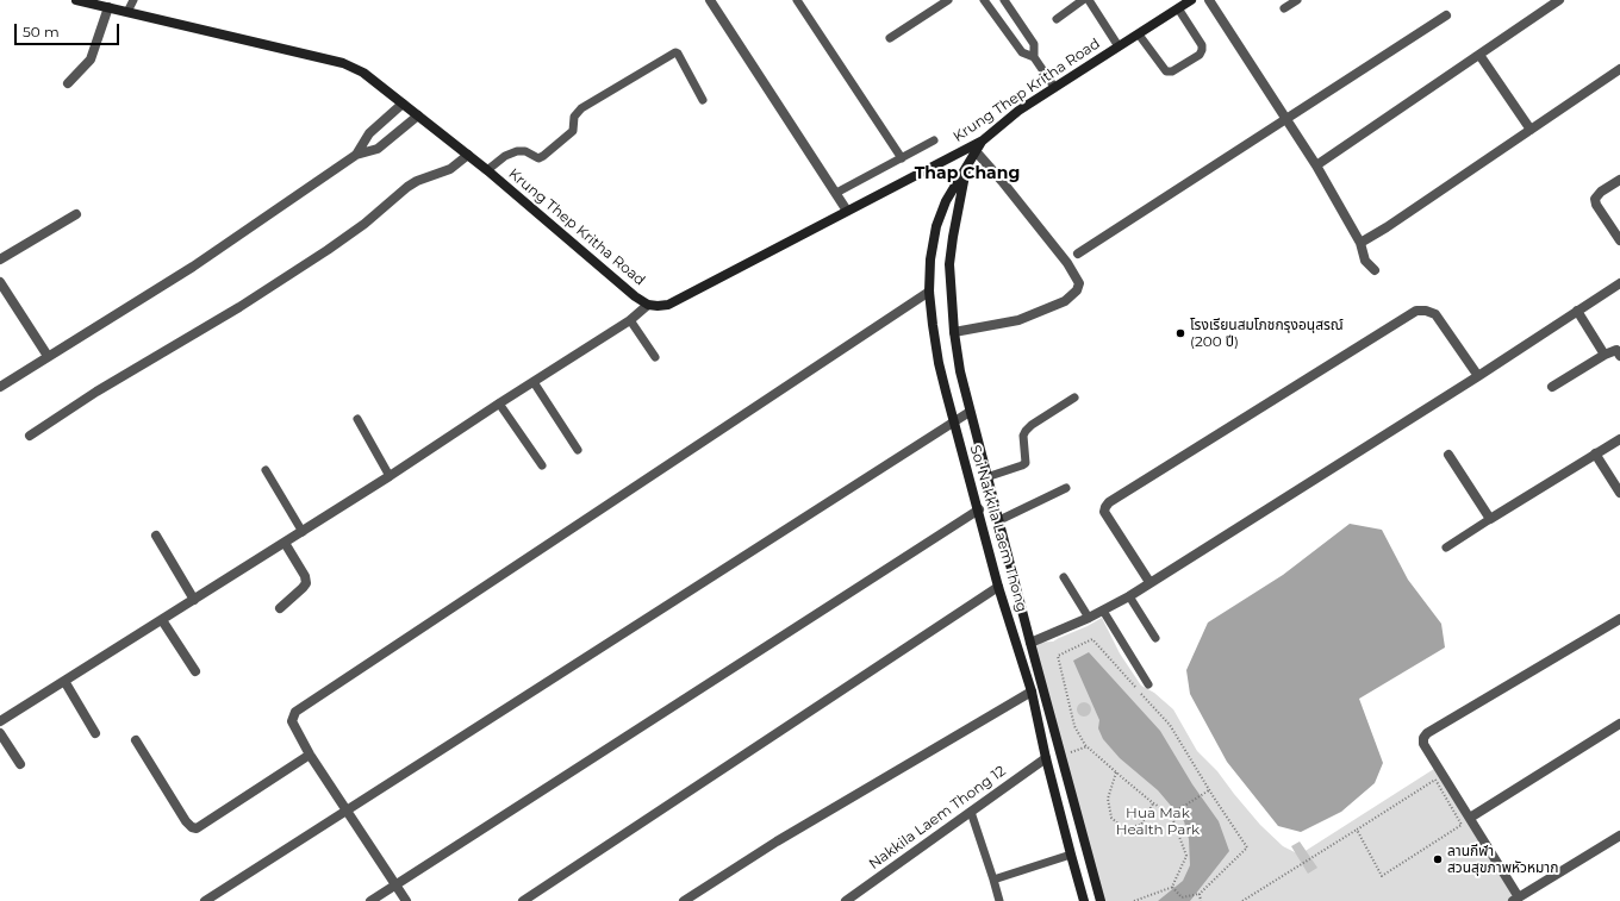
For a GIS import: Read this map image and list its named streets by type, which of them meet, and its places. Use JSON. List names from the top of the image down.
{
  "streets": {
    "street": ["Krung Thep Kritha Road", "Soi Nakkila Laem Thong", "Nakkila Laem Thong 12"]
  },
  "crossings": [
    ["Krung Thep Kritha Road", "Soi Nakkila Laem Thong"],
    ["Soi Nakkila Laem Thong", "Nakkila Laem Thong 12"]
  ],
  "districts": ["Thap Chang"],
  "parks": ["Hua Mak Health Park"],
  "places": ["โรงเรียนสมโภชกรุงอนุสรณ์ (200 ปี)", "ลานกีฬา สวนสุขภาพหัวหมาก"],
  "scale_bar": "50 m"
}
